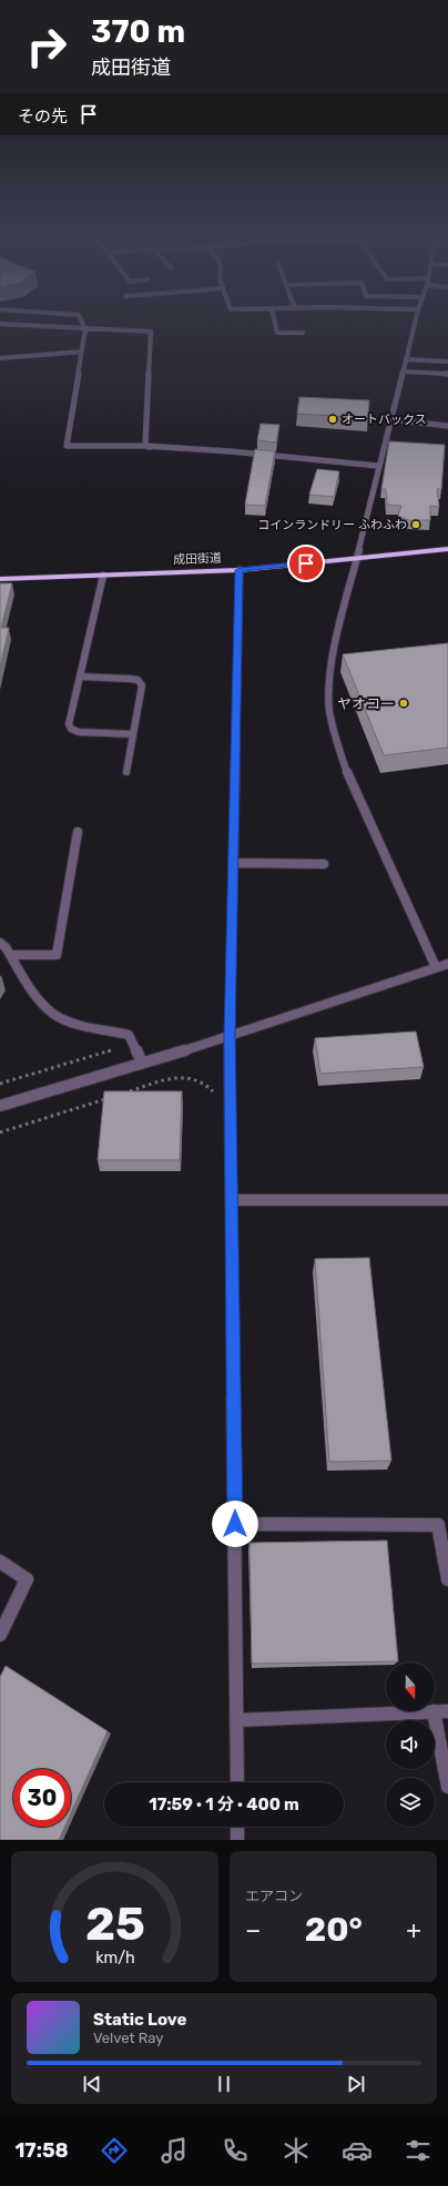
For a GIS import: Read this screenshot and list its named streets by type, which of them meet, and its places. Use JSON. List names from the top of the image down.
{
  "streets": {
    "highway": ["成田街道"]
  },
  "places": ["オートバックス", "コインランドリー ふわふわ", "ヤオコー"],
  "north": "bottom",
  "page": {
    "turn": ["370 m", "成田街道"],
    "then": "その先",
    "limit": "30",
    "trip": "17:59 · 1 分 · 400 m",
    "tile": "エアコン",
    "heat": ["−", "20°", "+"],
    "song": ["Static Love", "Velvet Ray"],
    "tabs": "17:58",
    "gauge": ["25", "km/h"]
  }
}
